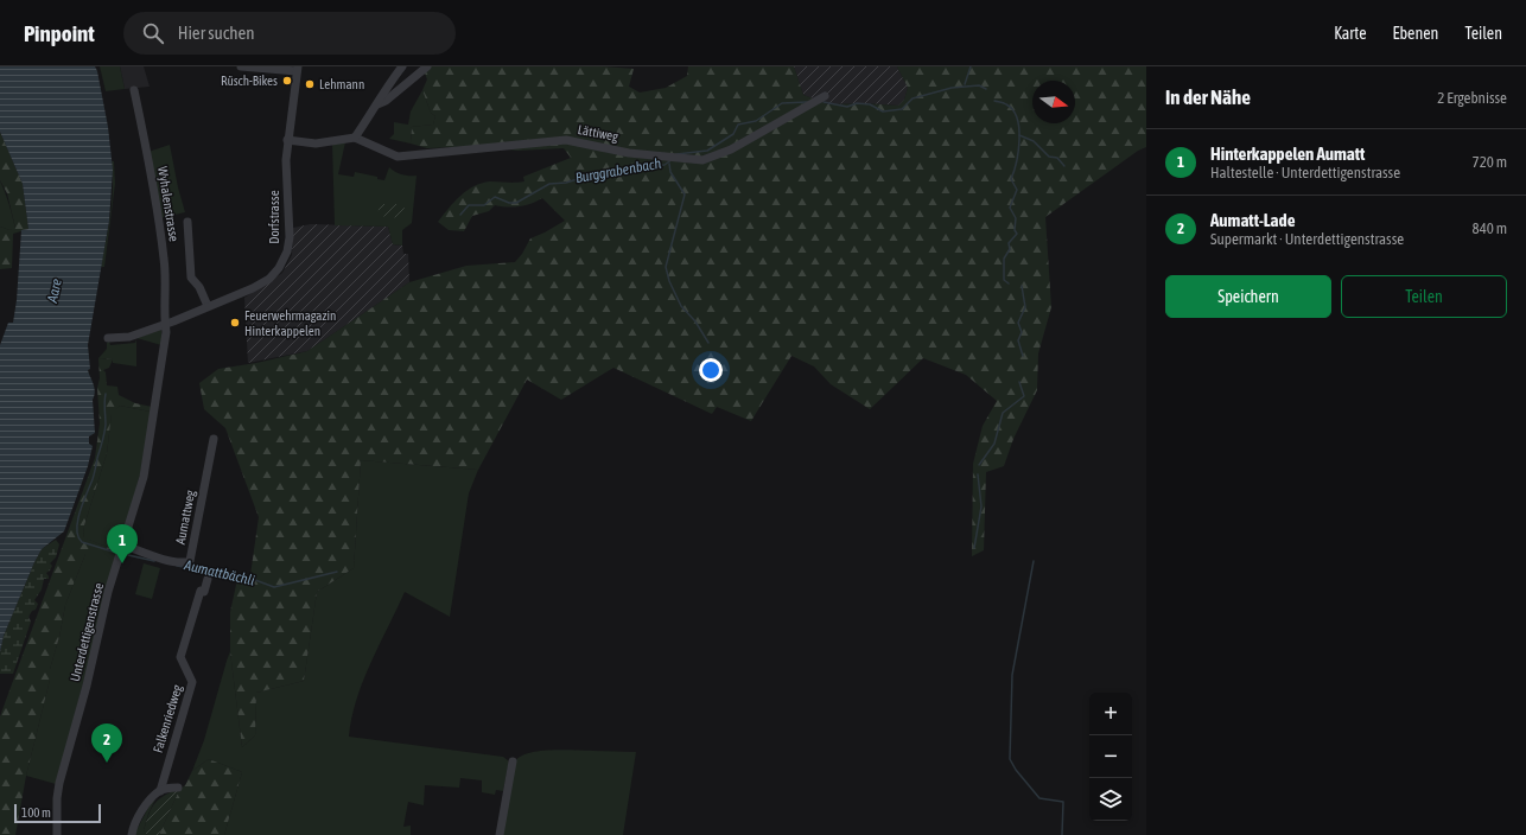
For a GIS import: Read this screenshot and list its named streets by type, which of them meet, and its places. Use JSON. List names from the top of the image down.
{
  "streets": {
    "street": [
      "Lättiweg",
      "Wyhalenstrasse",
      "Dorfstrasse",
      "Aumattweg",
      "Unterdettigenstrasse",
      "Falkenriedweg"
    ]
  },
  "crossings": [
    ["Wyhalenstrasse", "Dorfstrasse"],
    ["Wyhalenstrasse", "Unterdettigenstrasse"],
    ["Dorfstrasse", "Unterdettigenstrasse"],
    ["Aumattweg", "Unterdettigenstrasse"]
  ],
  "water": ["Burggrabenbach", "Aare", "Aumattbächli"],
  "places": ["Rüsch-Bikes", "Lehmann", "Feuerwehrmagazin Hinterkappelen"],
  "scale_bar": "100 m",
  "north": "right",
  "page": {
    "header": "Pinpoint",
    "search": "Hier suchen",
    "nav": ["Karte", "Ebenen", "Teilen"],
    "heading": ["In der Nähe", "2 Ergebnisse"],
    "list": [
      {
        "mark": "1",
        "name": "Hinterkappelen Aumatt",
        "note": "Haltestelle · Unterdettigenstrasse",
        "value": "720 m"
      },
      {
        "mark": "2",
        "name": "Aumatt-Lade",
        "note": "Supermarkt · Unterdettigenstrasse",
        "value": "840 m"
      }
    ],
    "buttons": ["Speichern", "Teilen"],
    "pins": ["1", "2"],
    "map_buttons": ["+", "−"],
    "scale": "100 m"
  }
}
